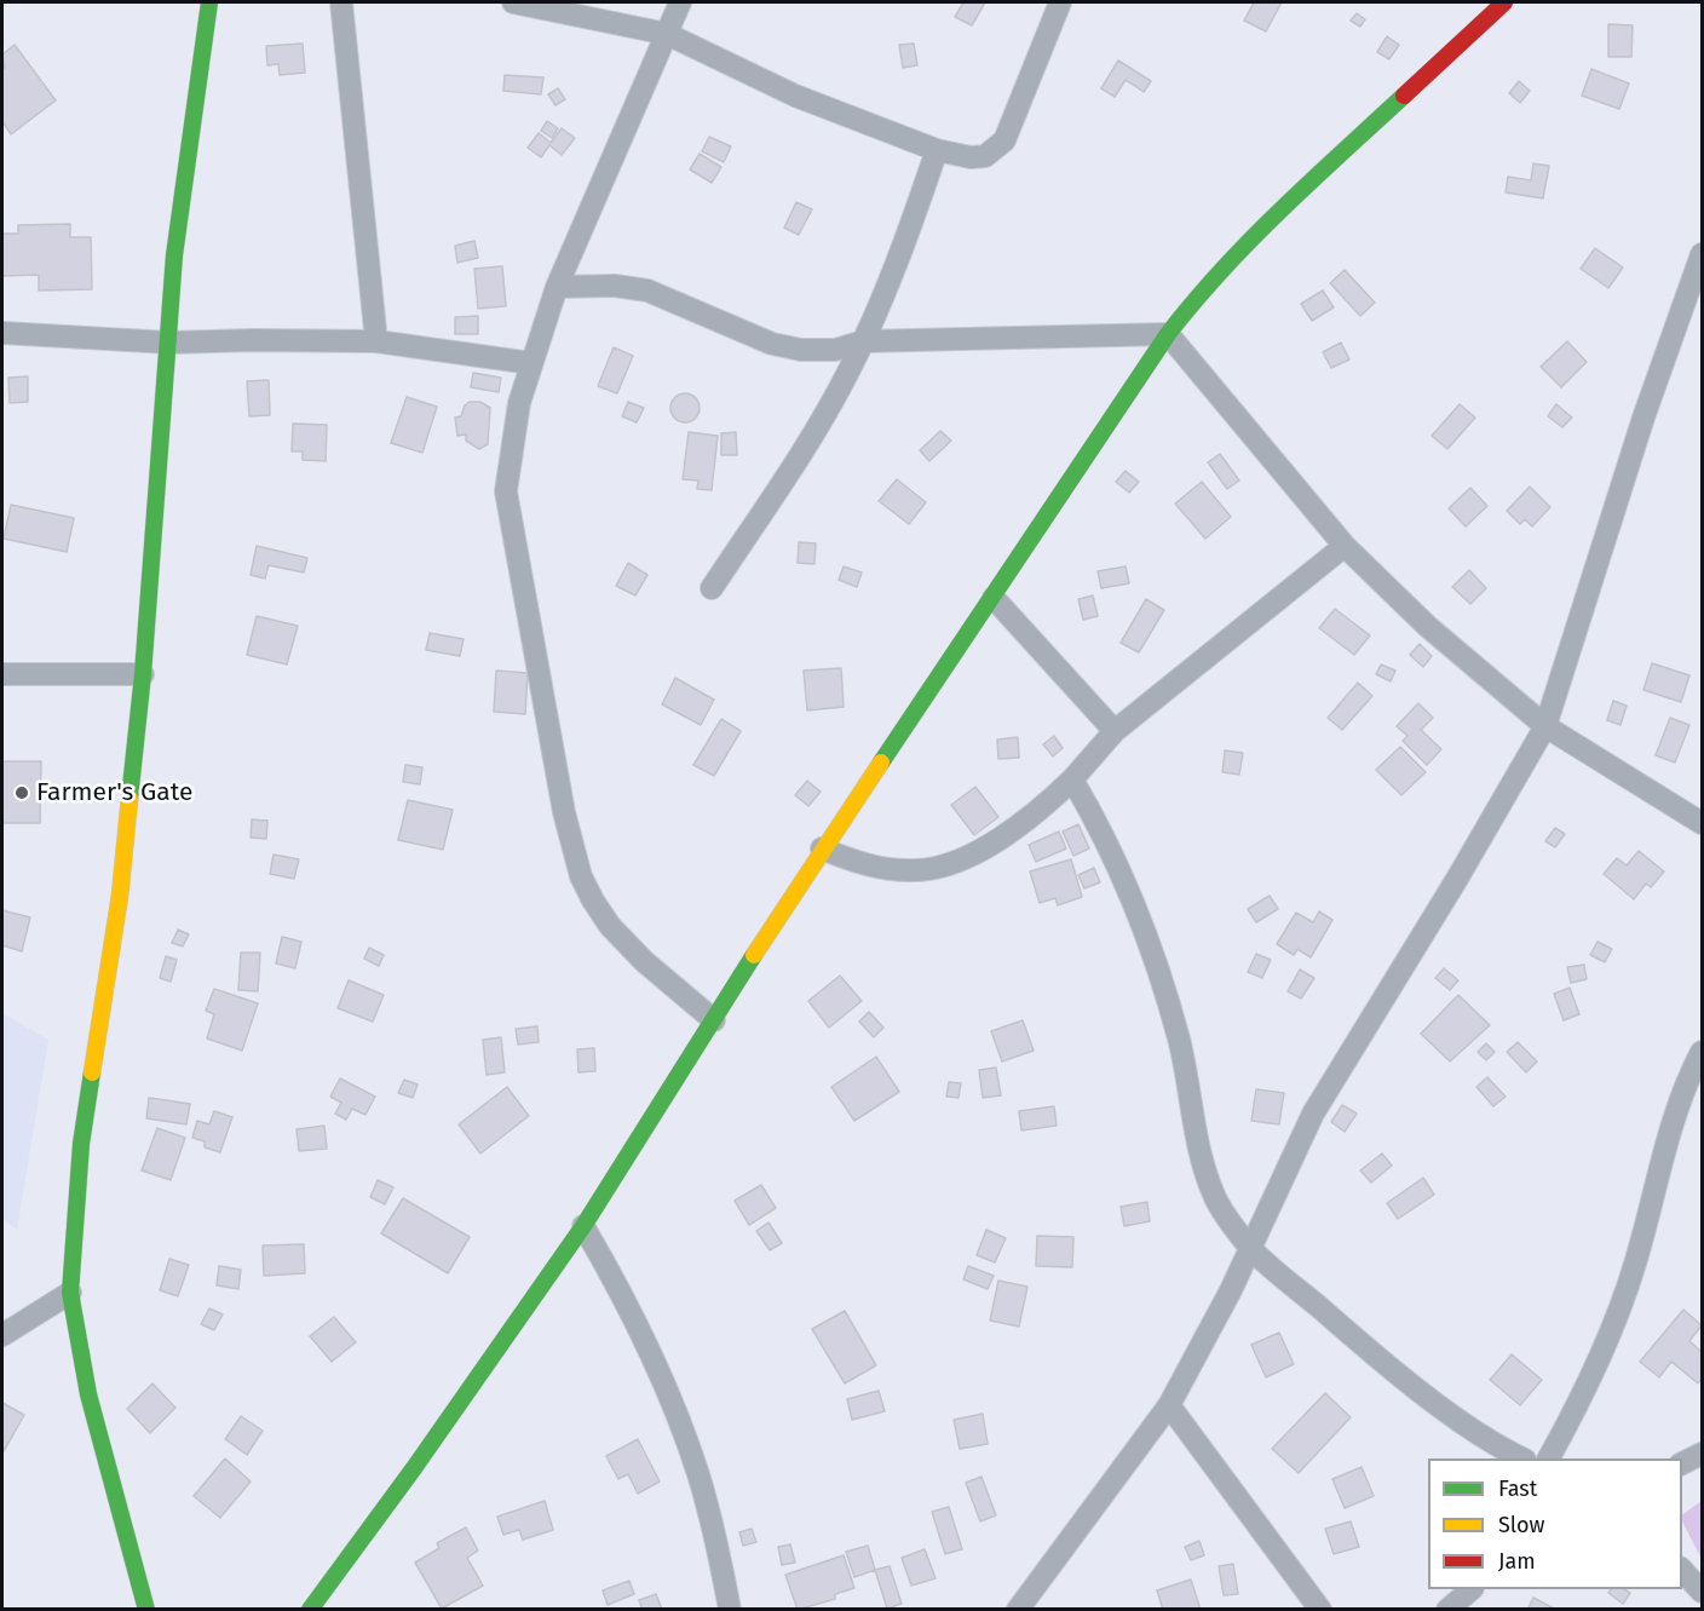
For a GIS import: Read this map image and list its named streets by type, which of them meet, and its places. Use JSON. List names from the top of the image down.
{
  "places": ["Farmer's Gate"],
  "legend": ["Fast", "Slow", "Jam"]
}
